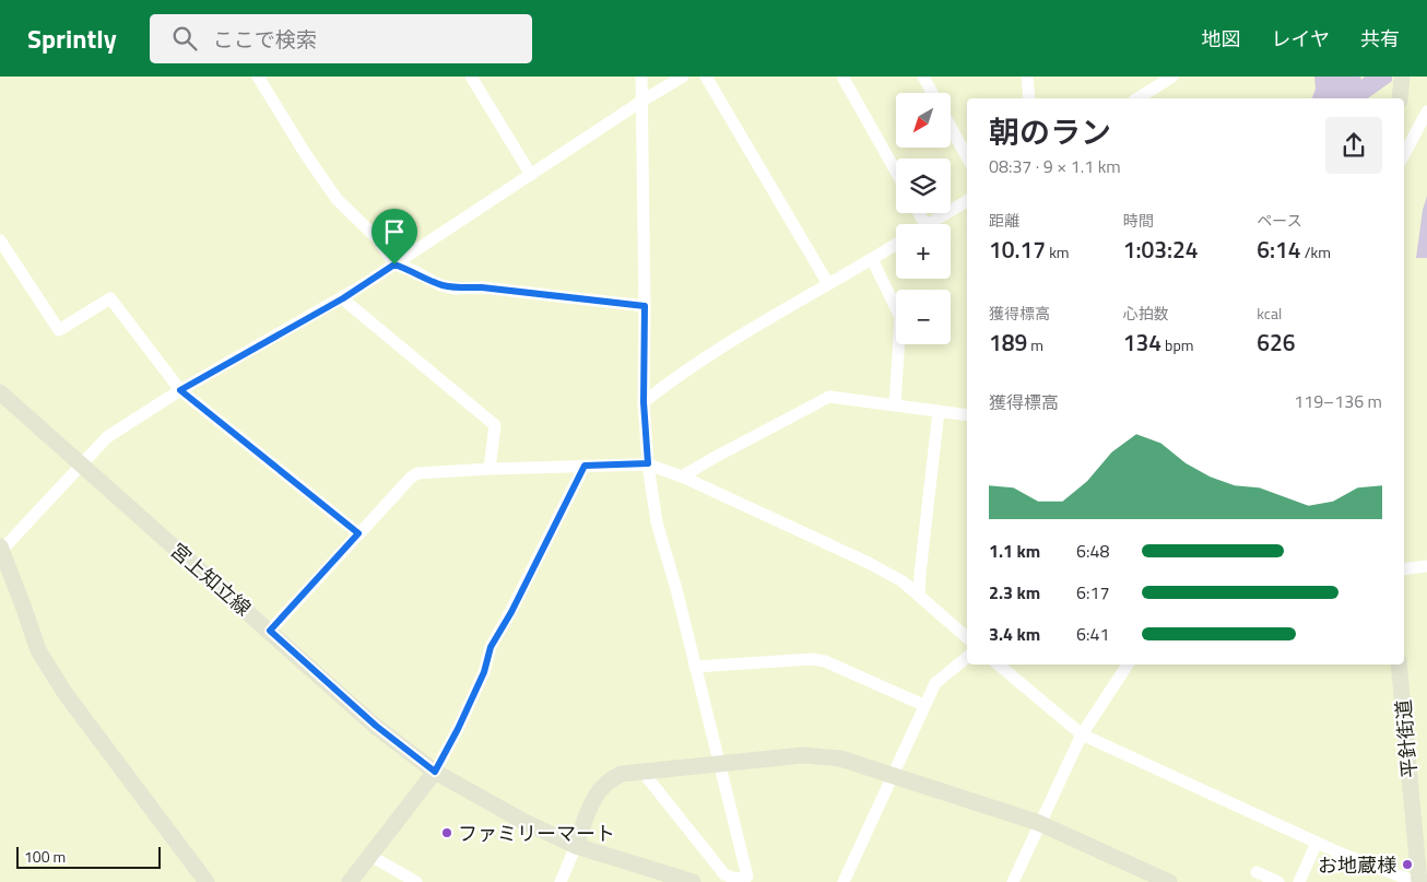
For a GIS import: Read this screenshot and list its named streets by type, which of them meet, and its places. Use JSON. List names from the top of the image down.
{
  "streets": {
    "street": ["宮上知立線", "平針街道"]
  },
  "places": ["ファミリーマート", "お地蔵様"],
  "scale_bar": "100 m",
  "north": "bottom left",
  "page": {
    "header": "Sprintly",
    "search": "ここで検索",
    "nav": ["地図", "レイヤ", "共有"],
    "map_buttons": ["+", "−"],
    "heading": ["朝のラン", "08:37 · 9 × 1.1 km"],
    "stats": [
      ["距離", "10.17 km"],
      ["時間", "1:03:24"],
      ["ペース", "6:14 /km"],
      ["獲得標高", "189 m"],
      ["心拍数", "134 bpm"],
      ["kcal", "626"]
    ],
    "chart": ["獲得標高", "119–136 m"],
    "list": [
      {
        "name": "1.1 km",
        "note": "6:48"
      },
      {
        "name": "2.3 km",
        "note": "6:17"
      },
      {
        "name": "3.4 km",
        "note": "6:41"
      }
    ],
    "scale": "100 m"
  }
}
